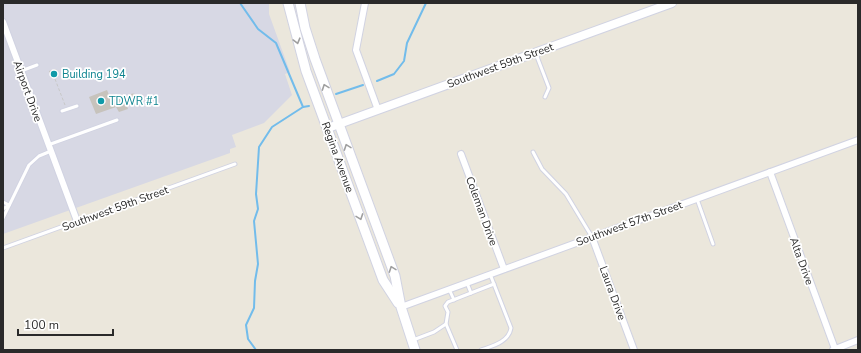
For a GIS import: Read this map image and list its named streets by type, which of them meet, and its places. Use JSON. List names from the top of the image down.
{
  "streets": {
    "main road": ["Regina Avenue"],
    "street": [
      "Southwest 59th Street",
      "Airport Drive",
      "Coleman Drive",
      "Southwest 57th Street",
      "Alta Drive",
      "Laura Drive"
    ]
  },
  "crossings": [
    ["Southwest 59th Street", "Airport Drive"],
    ["Southwest 59th Street", "Regina Avenue"],
    ["Regina Avenue", "Southwest 57th Street"],
    ["Coleman Drive", "Southwest 57th Street"],
    ["Southwest 57th Street", "Alta Drive"],
    ["Southwest 57th Street", "Laura Drive"]
  ],
  "places": ["Building 194", "TDWR #1"],
  "scale_bar": "100 m"
}
